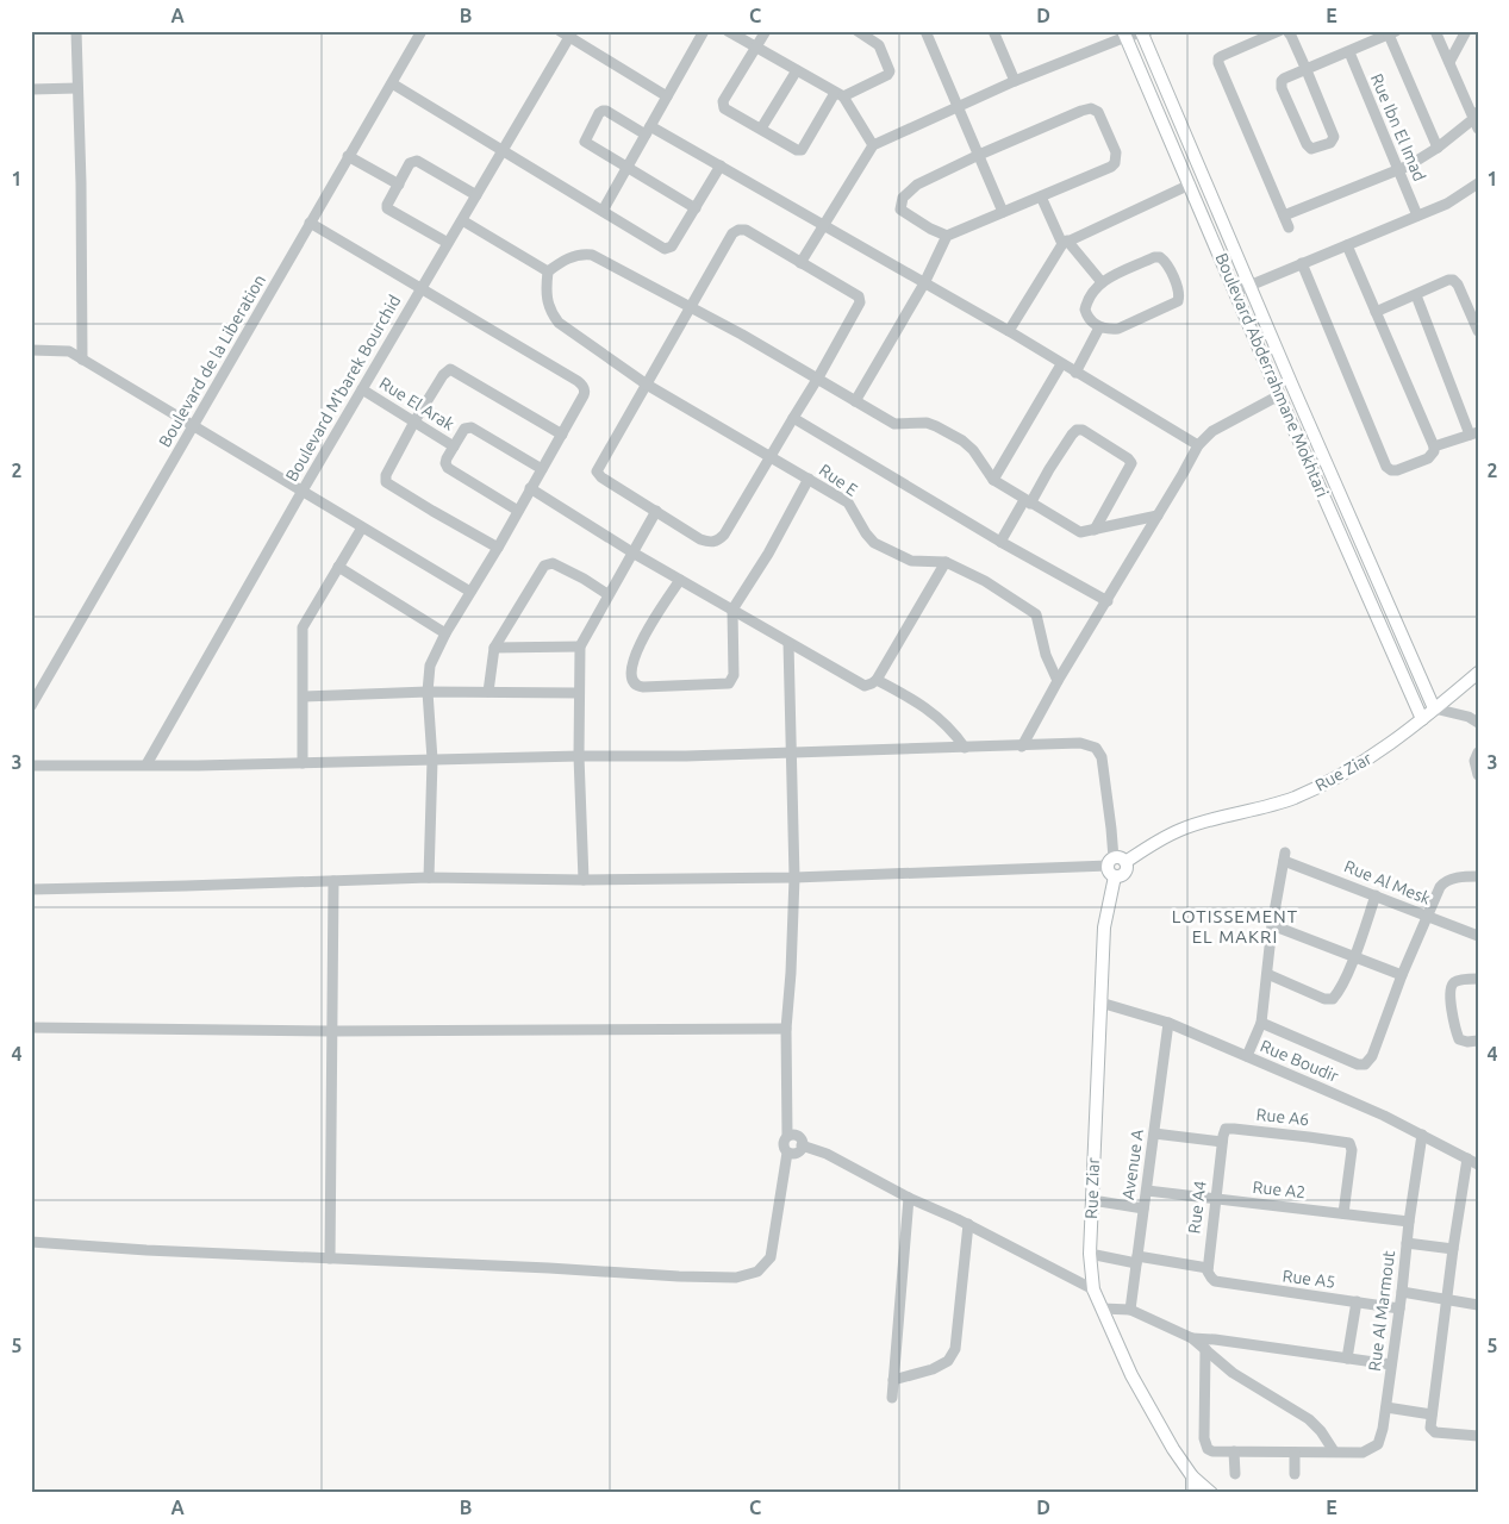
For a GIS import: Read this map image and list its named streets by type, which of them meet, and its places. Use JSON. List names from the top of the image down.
{
  "streets": {
    "main road": ["Boulevard Abderrahmane Mokhtari", "Rue Ziar"],
    "street": [
      "Rue Ibn El Imad",
      "Boulevard de la Liberation",
      "Boulevard M'barek Bourchid",
      "Rue El Arak",
      "Rue E",
      "Rue Al Mesk",
      "Rue Boudir",
      "Rue A6",
      "Avenue A",
      "Rue A2",
      "Rue A4",
      "Rue A5",
      "Rue Al Marmout"
    ]
  },
  "crossings": [
    ["Boulevard Abderrahmane Mokhtari", "Rue Ziar"],
    ["Boulevard M'barek Bourchid", "Rue El Arak"],
    ["Rue Ziar", "Rue Boudir"],
    ["Rue Boudir", "Avenue A"],
    ["Rue Boudir", "Rue Al Marmout"],
    ["Rue A6", "Avenue A"],
    ["Rue A6", "Rue A2"],
    ["Rue A6", "Rue A4"],
    ["Avenue A", "Rue A2"],
    ["Rue A2", "Rue A4"],
    ["Rue A2", "Rue Al Marmout"],
    ["Rue A4", "Rue A5"],
    ["Rue A5", "Rue Al Marmout"]
  ],
  "districts": ["LOTISSEMENT EL MAKRI"],
  "grid": {
    "columns": [
      "A",
      "B",
      "C",
      "D",
      "E"
    ],
    "rows": [
      "1",
      "2",
      "3",
      "4",
      "5"
    ]
  }
}
